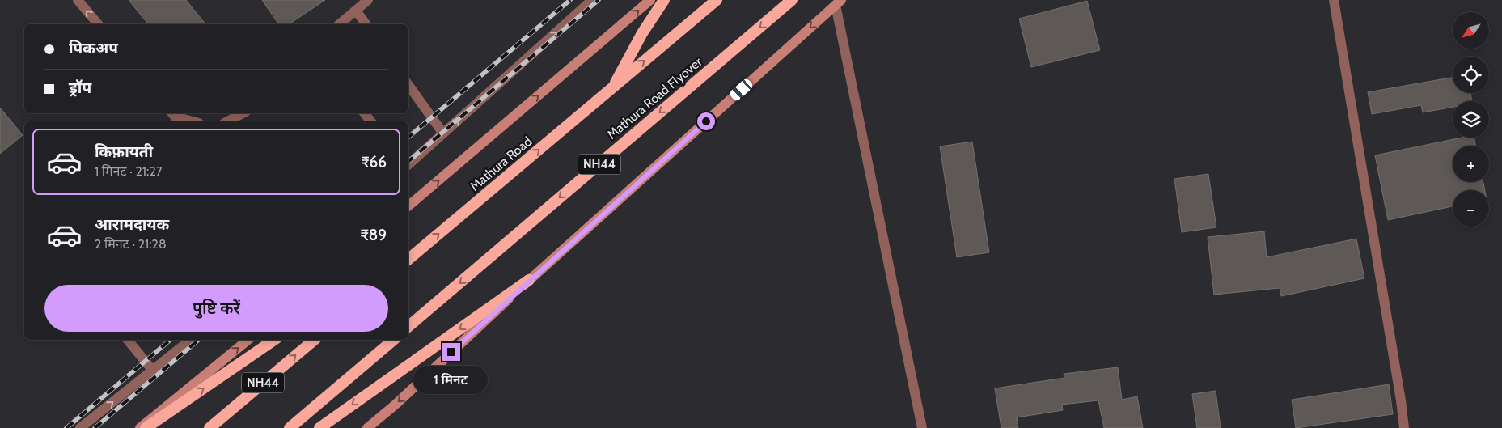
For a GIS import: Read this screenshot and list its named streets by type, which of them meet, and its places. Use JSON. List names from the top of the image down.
{
  "streets": {
    "highway": ["Mathura Road Flyover", "Mathura Road", "NH44"]
  },
  "one_way": ["Mathura Road"],
  "north": "bottom left",
  "page": {
    "map_buttons": ["+", "−"],
    "banner": ["पिकअप", "ड्रॉप"],
    "list": [
      {
        "name": "किफ़ायती",
        "note": "1 मिनट · 21:27",
        "value": "₹66"
      },
      {
        "name": "आरामदायक",
        "note": "2 मिनट · 21:28",
        "value": "₹89"
      }
    ],
    "buttons": "पुष्टि करें",
    "bubble": "1 मिनट"
  }
}
